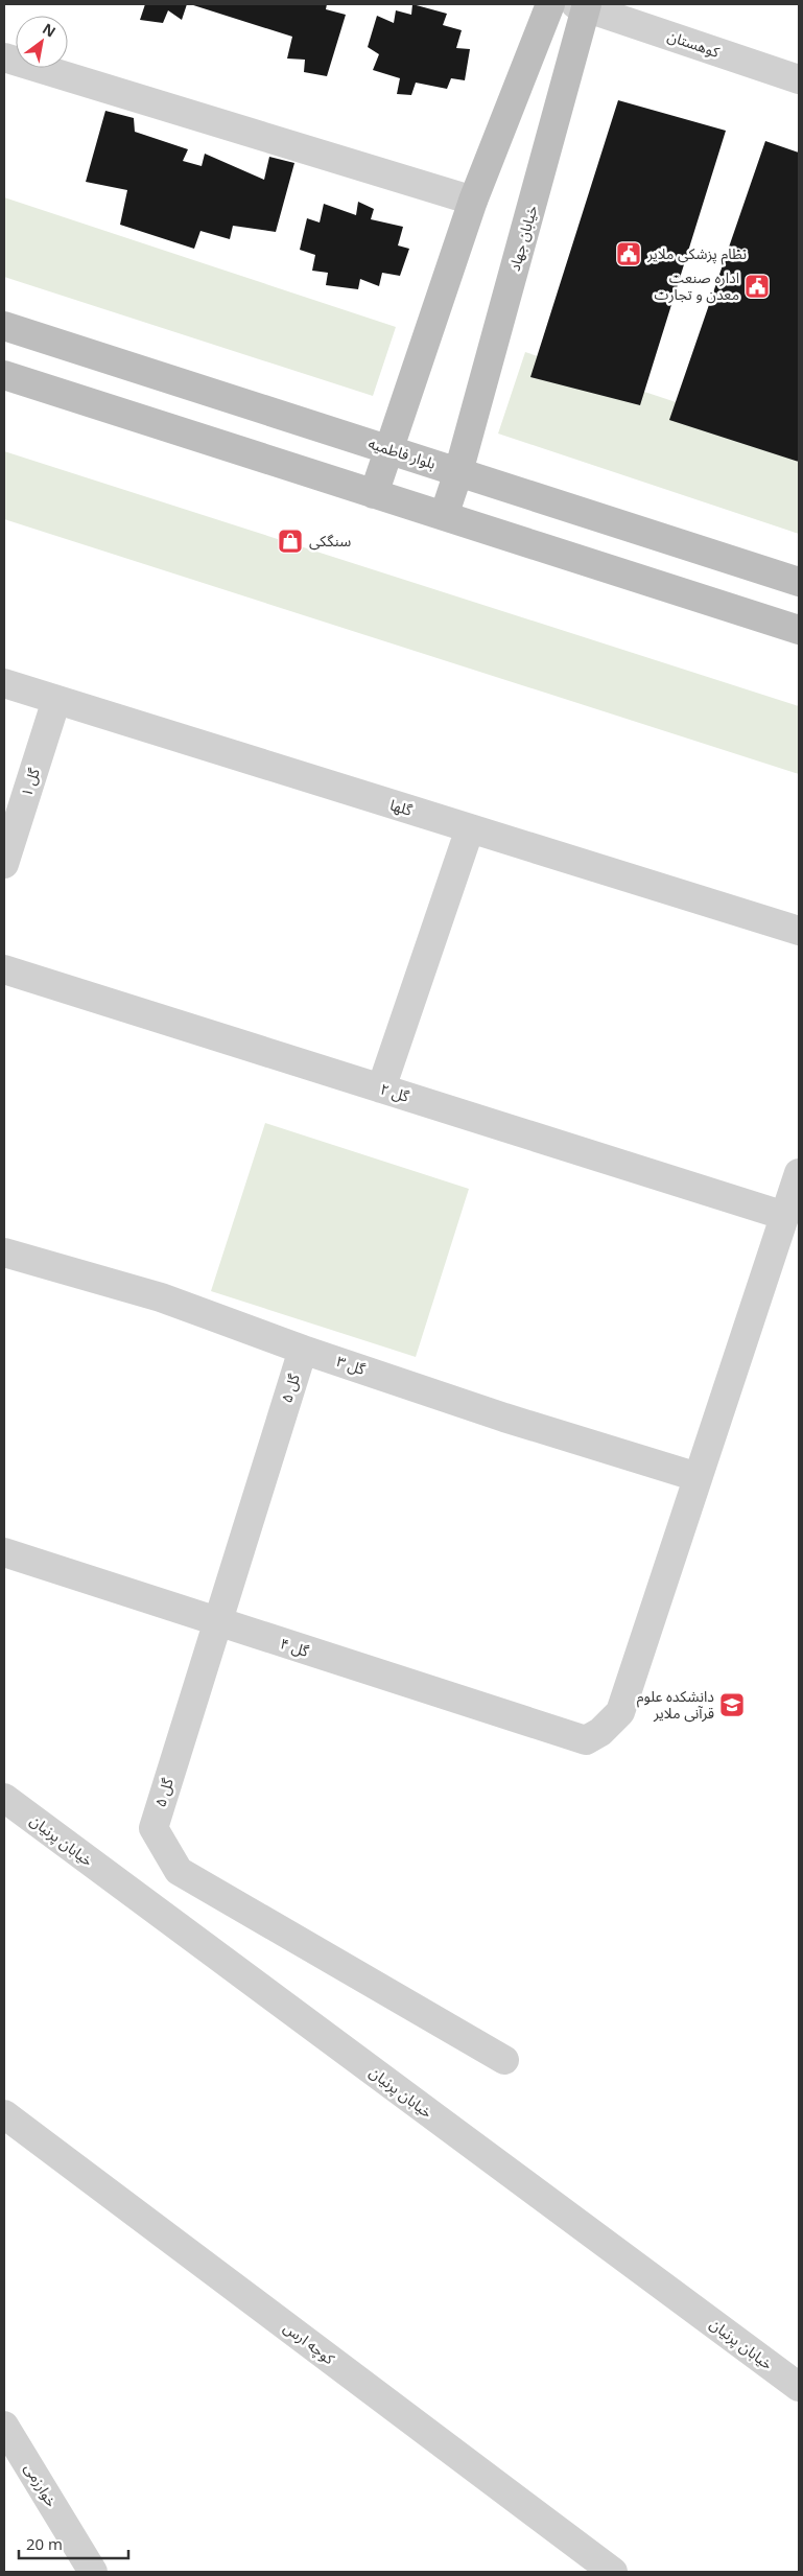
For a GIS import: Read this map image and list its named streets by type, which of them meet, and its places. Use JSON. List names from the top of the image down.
{
  "streets": {
    "main road": ["خیابان جهاد", "بلوار فاطمیه"],
    "street": [
      "کوهستان",
      "گل ۱",
      "گلها",
      "گل ۲",
      "گل ۳",
      "گل ۵",
      "گل ۴",
      "خیابان پرنیان",
      "کوچه ارس",
      "خوارزمی"
    ]
  },
  "crossings": [
    ["کوهستان", "خیابان جهاد"],
    ["خیابان جهاد", "بلوار فاطمیه"],
    ["گل ۱", "گلها"],
    ["گل ۳", "گل ۵"],
    ["گل ۳", "گل ۴"],
    ["گل ۵", "گل ۴"]
  ],
  "places": {
    "public building": ["نظام پزشکی ملایر", "اداره صنعت معدن و تجارت"],
    "shop": ["سنگکی"],
    "school or university": ["دانشکده علوم قرآنی ملایر"]
  },
  "scale_bar": "20 m",
  "north": "top right"
}
